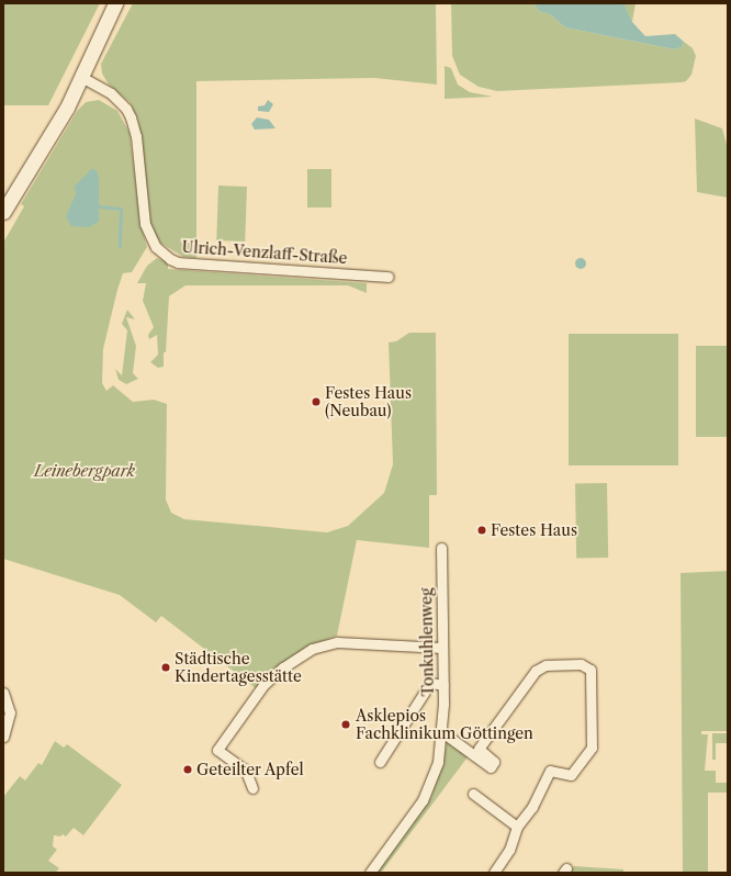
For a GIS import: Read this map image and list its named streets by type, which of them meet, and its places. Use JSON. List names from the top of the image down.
{
  "streets": {
    "street": ["Ulrich-Venzlaff-Straße", "Tonkuhlenweg"]
  },
  "parks": ["Leinebergpark"],
  "places": [
    "Festes Haus (Neubau)",
    "Festes Haus",
    "Städtische Kindertagesstätte",
    "Asklepios Fachklinikum Göttingen",
    "Geteilter Apfel"
  ]
}
